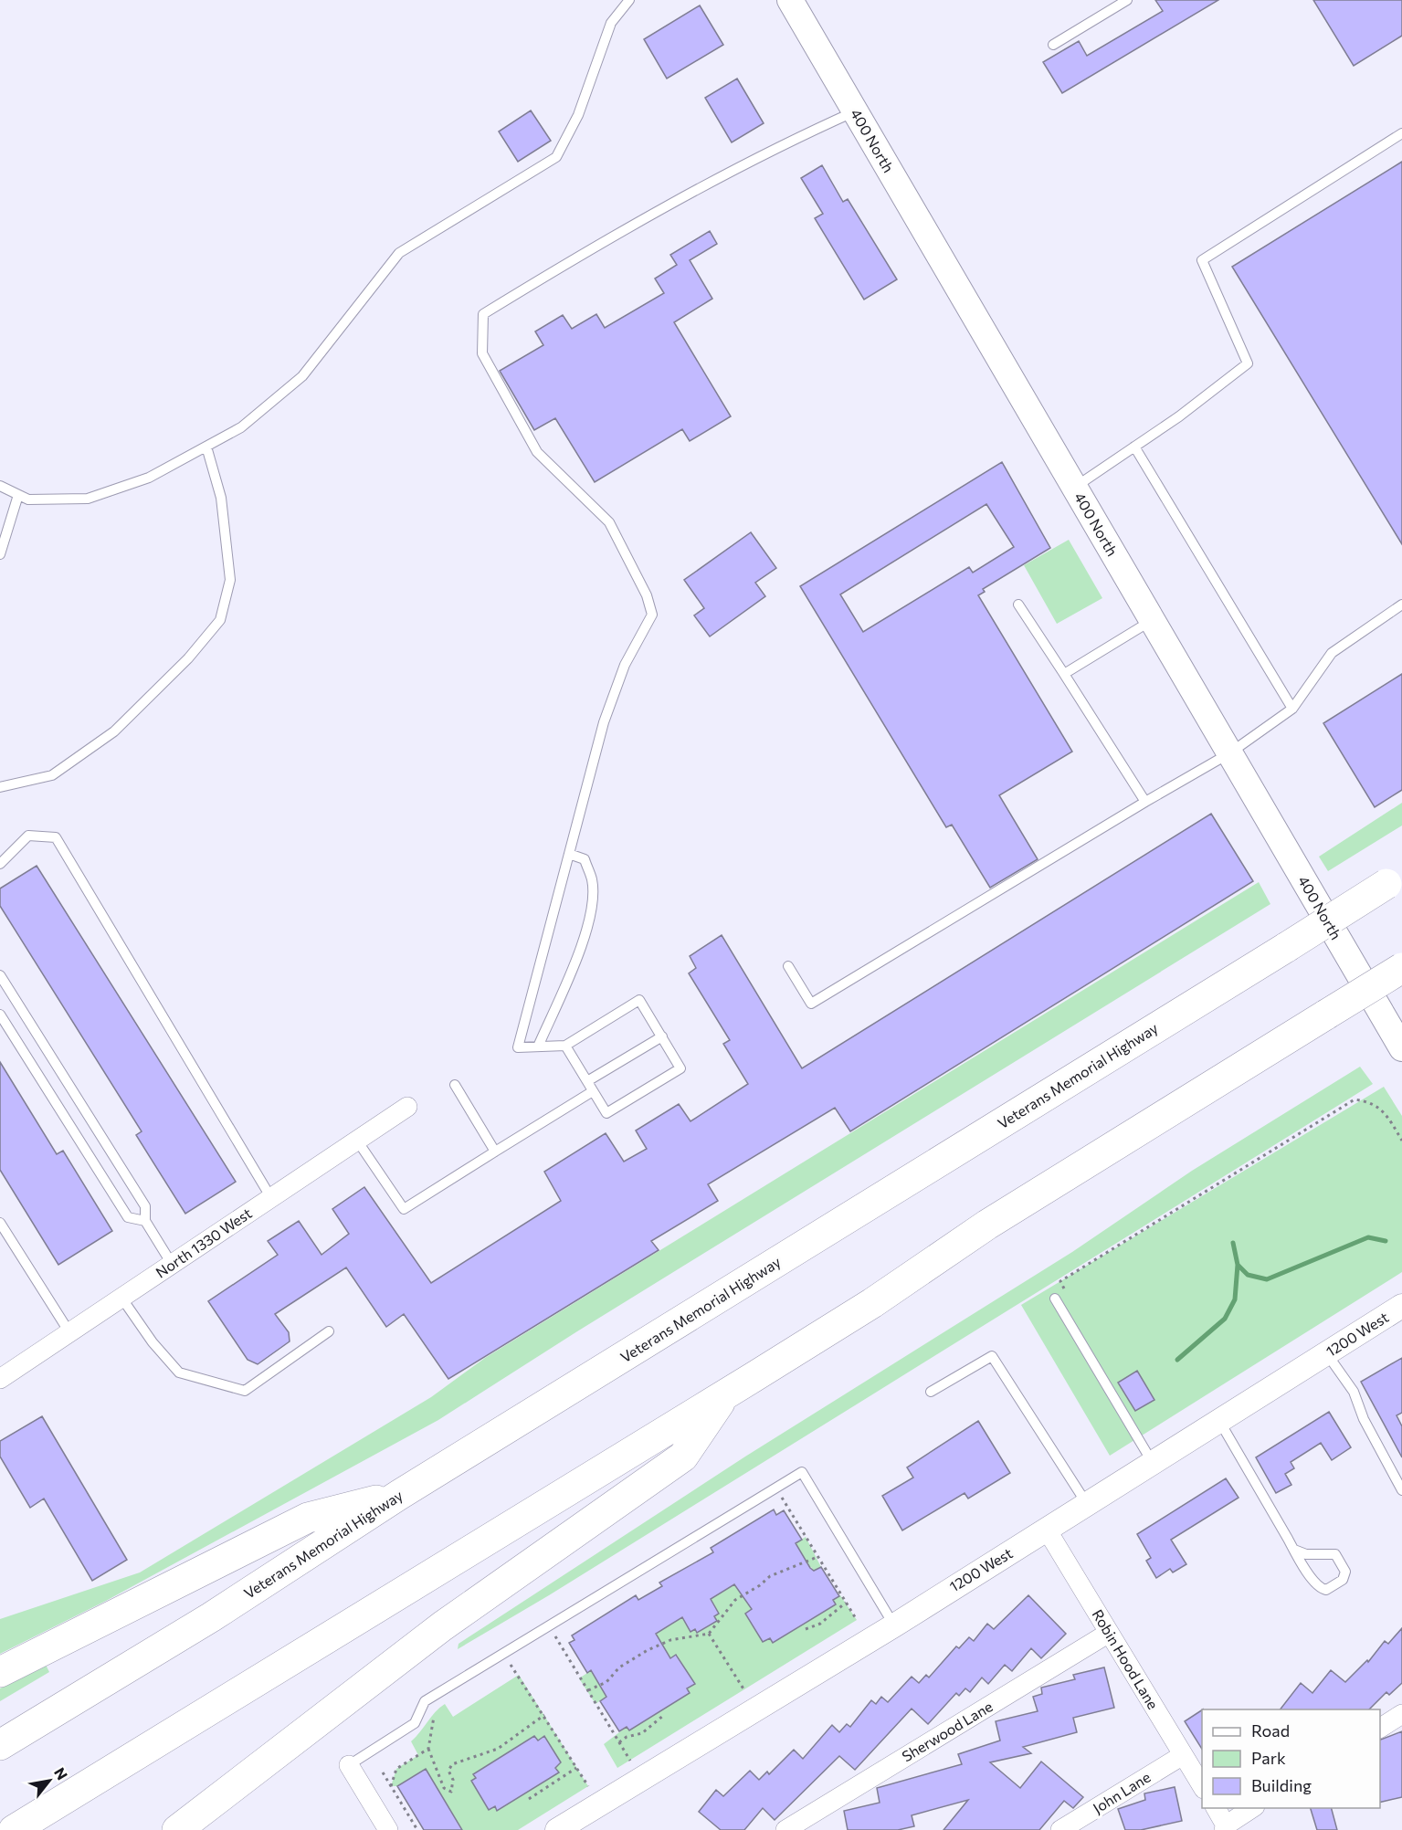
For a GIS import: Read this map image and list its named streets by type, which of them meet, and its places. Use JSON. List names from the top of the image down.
{
  "streets": {
    "highway": ["Veterans Memorial Highway"],
    "main road": ["400 North"],
    "street": [
      "North 1330 West",
      "1200 West",
      "Robin Hood Lane",
      "Sherwood Lane",
      "John Lane"
    ]
  },
  "crossings": [
    ["1200 West", "Robin Hood Lane"],
    ["Robin Hood Lane", "Sherwood Lane"],
    ["Robin Hood Lane", "John Lane"]
  ],
  "legend": ["Road", "Park", "Building"],
  "north": "top right"
}
